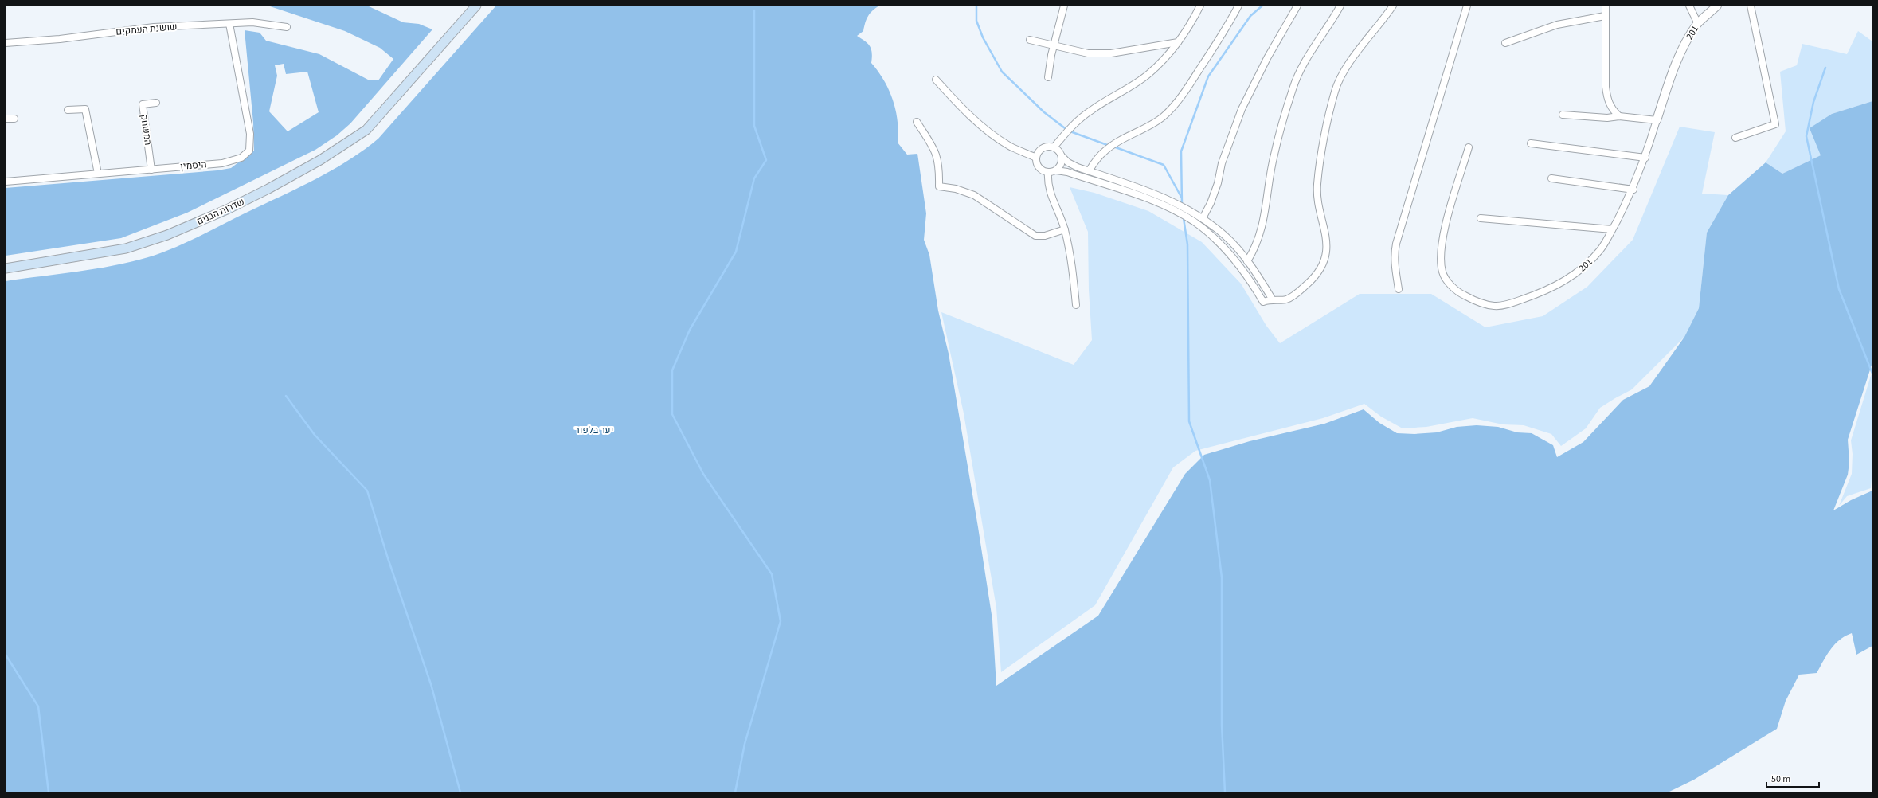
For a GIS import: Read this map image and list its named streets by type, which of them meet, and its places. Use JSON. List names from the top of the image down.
{
  "streets": {
    "main road": ["שדרות הבנים"],
    "street": [
      "שושנת העמקים",
      "201",
      "המשחק",
      "היסמין"
    ]
  },
  "crossings": [
    ["שושנת העמקים", "היסמין"],
    ["המשחק", "היסמין"]
  ],
  "parks": ["יער בלפור"],
  "scale_bar": "50 m"
}
